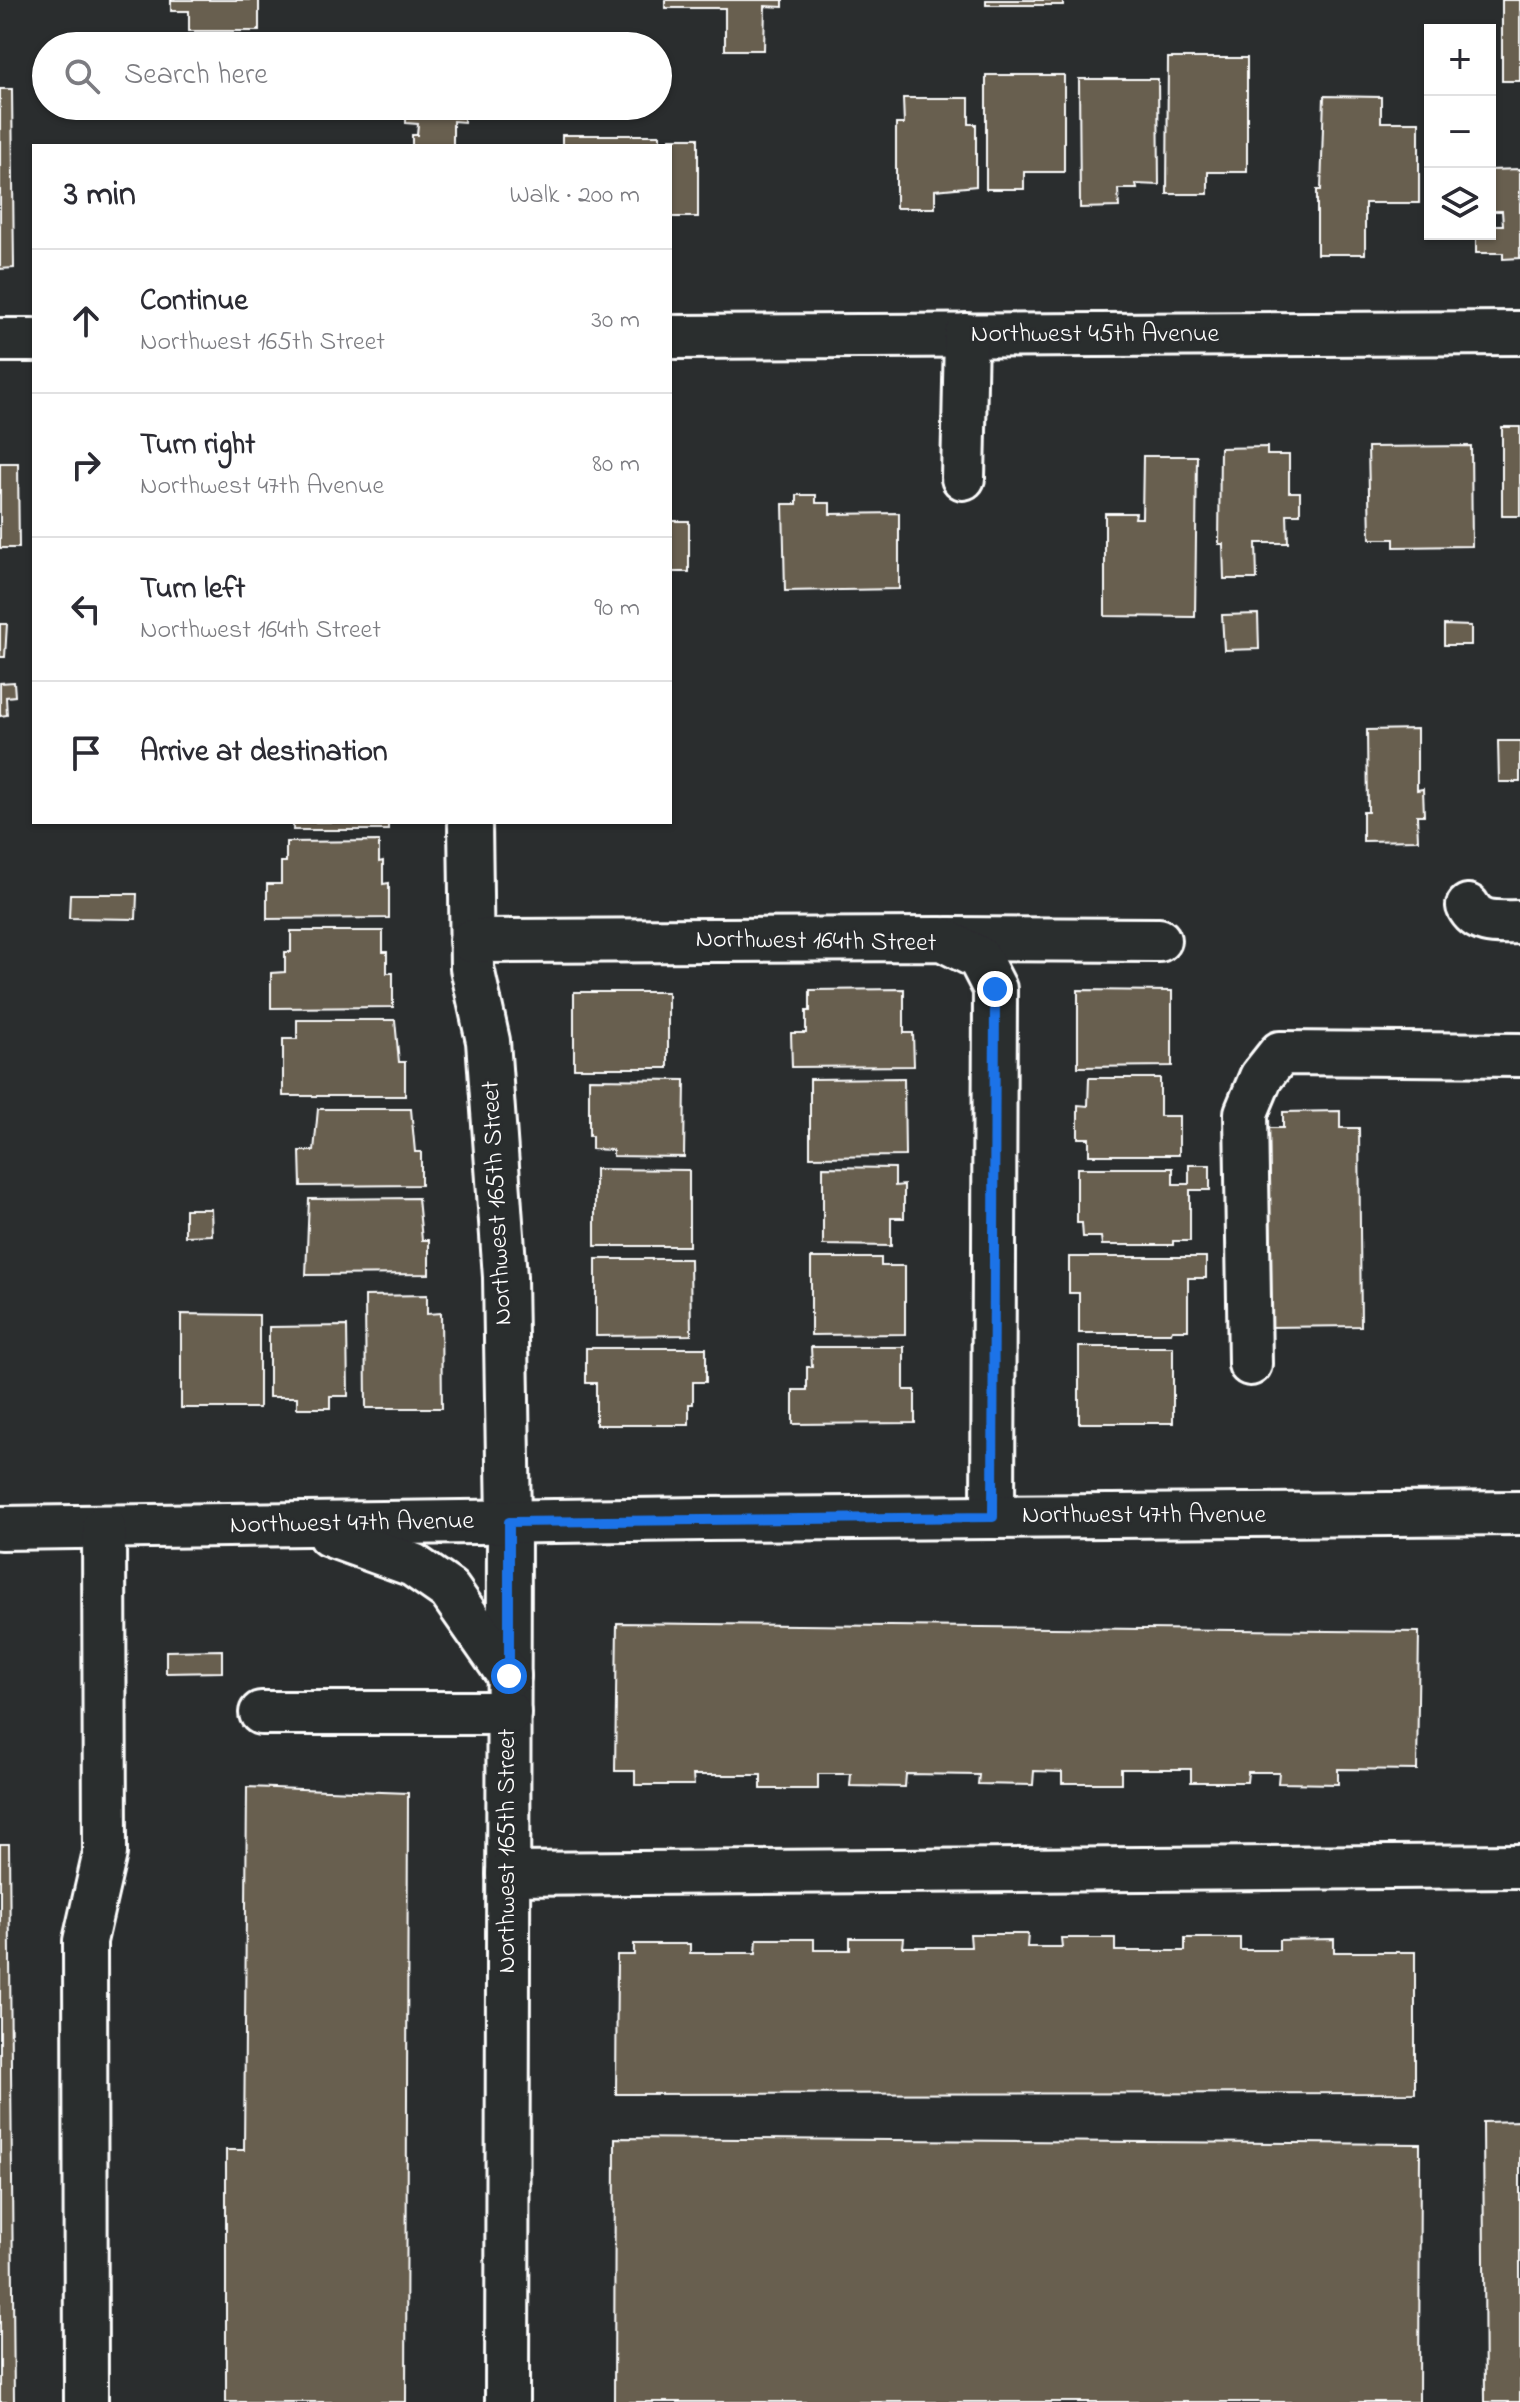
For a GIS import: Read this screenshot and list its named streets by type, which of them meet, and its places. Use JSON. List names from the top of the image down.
{
  "streets": {
    "street": [
      "Northwest 45th Avenue",
      "Northwest 164th Street",
      "Northwest 165th Street",
      "Northwest 47th Avenue"
    ]
  },
  "crossings": [
    ["Northwest 164th Street", "Northwest 165th Street"],
    ["Northwest 164th Street", "Northwest 47th Avenue"],
    ["Northwest 165th Street", "Northwest 47th Avenue"]
  ],
  "page": {
    "map_buttons": ["+", "−"],
    "search": "Search here",
    "heading": ["3 min", "Walk · 200 m"],
    "list": [
      ["Continue", "Northwest 165th Street", "30 m"],
      ["Turn right", "Northwest 47th Avenue", "80 m"],
      ["Turn left", "Northwest 164th Street", "90 m"],
      "Arrive at destination"
    ]
  }
}
